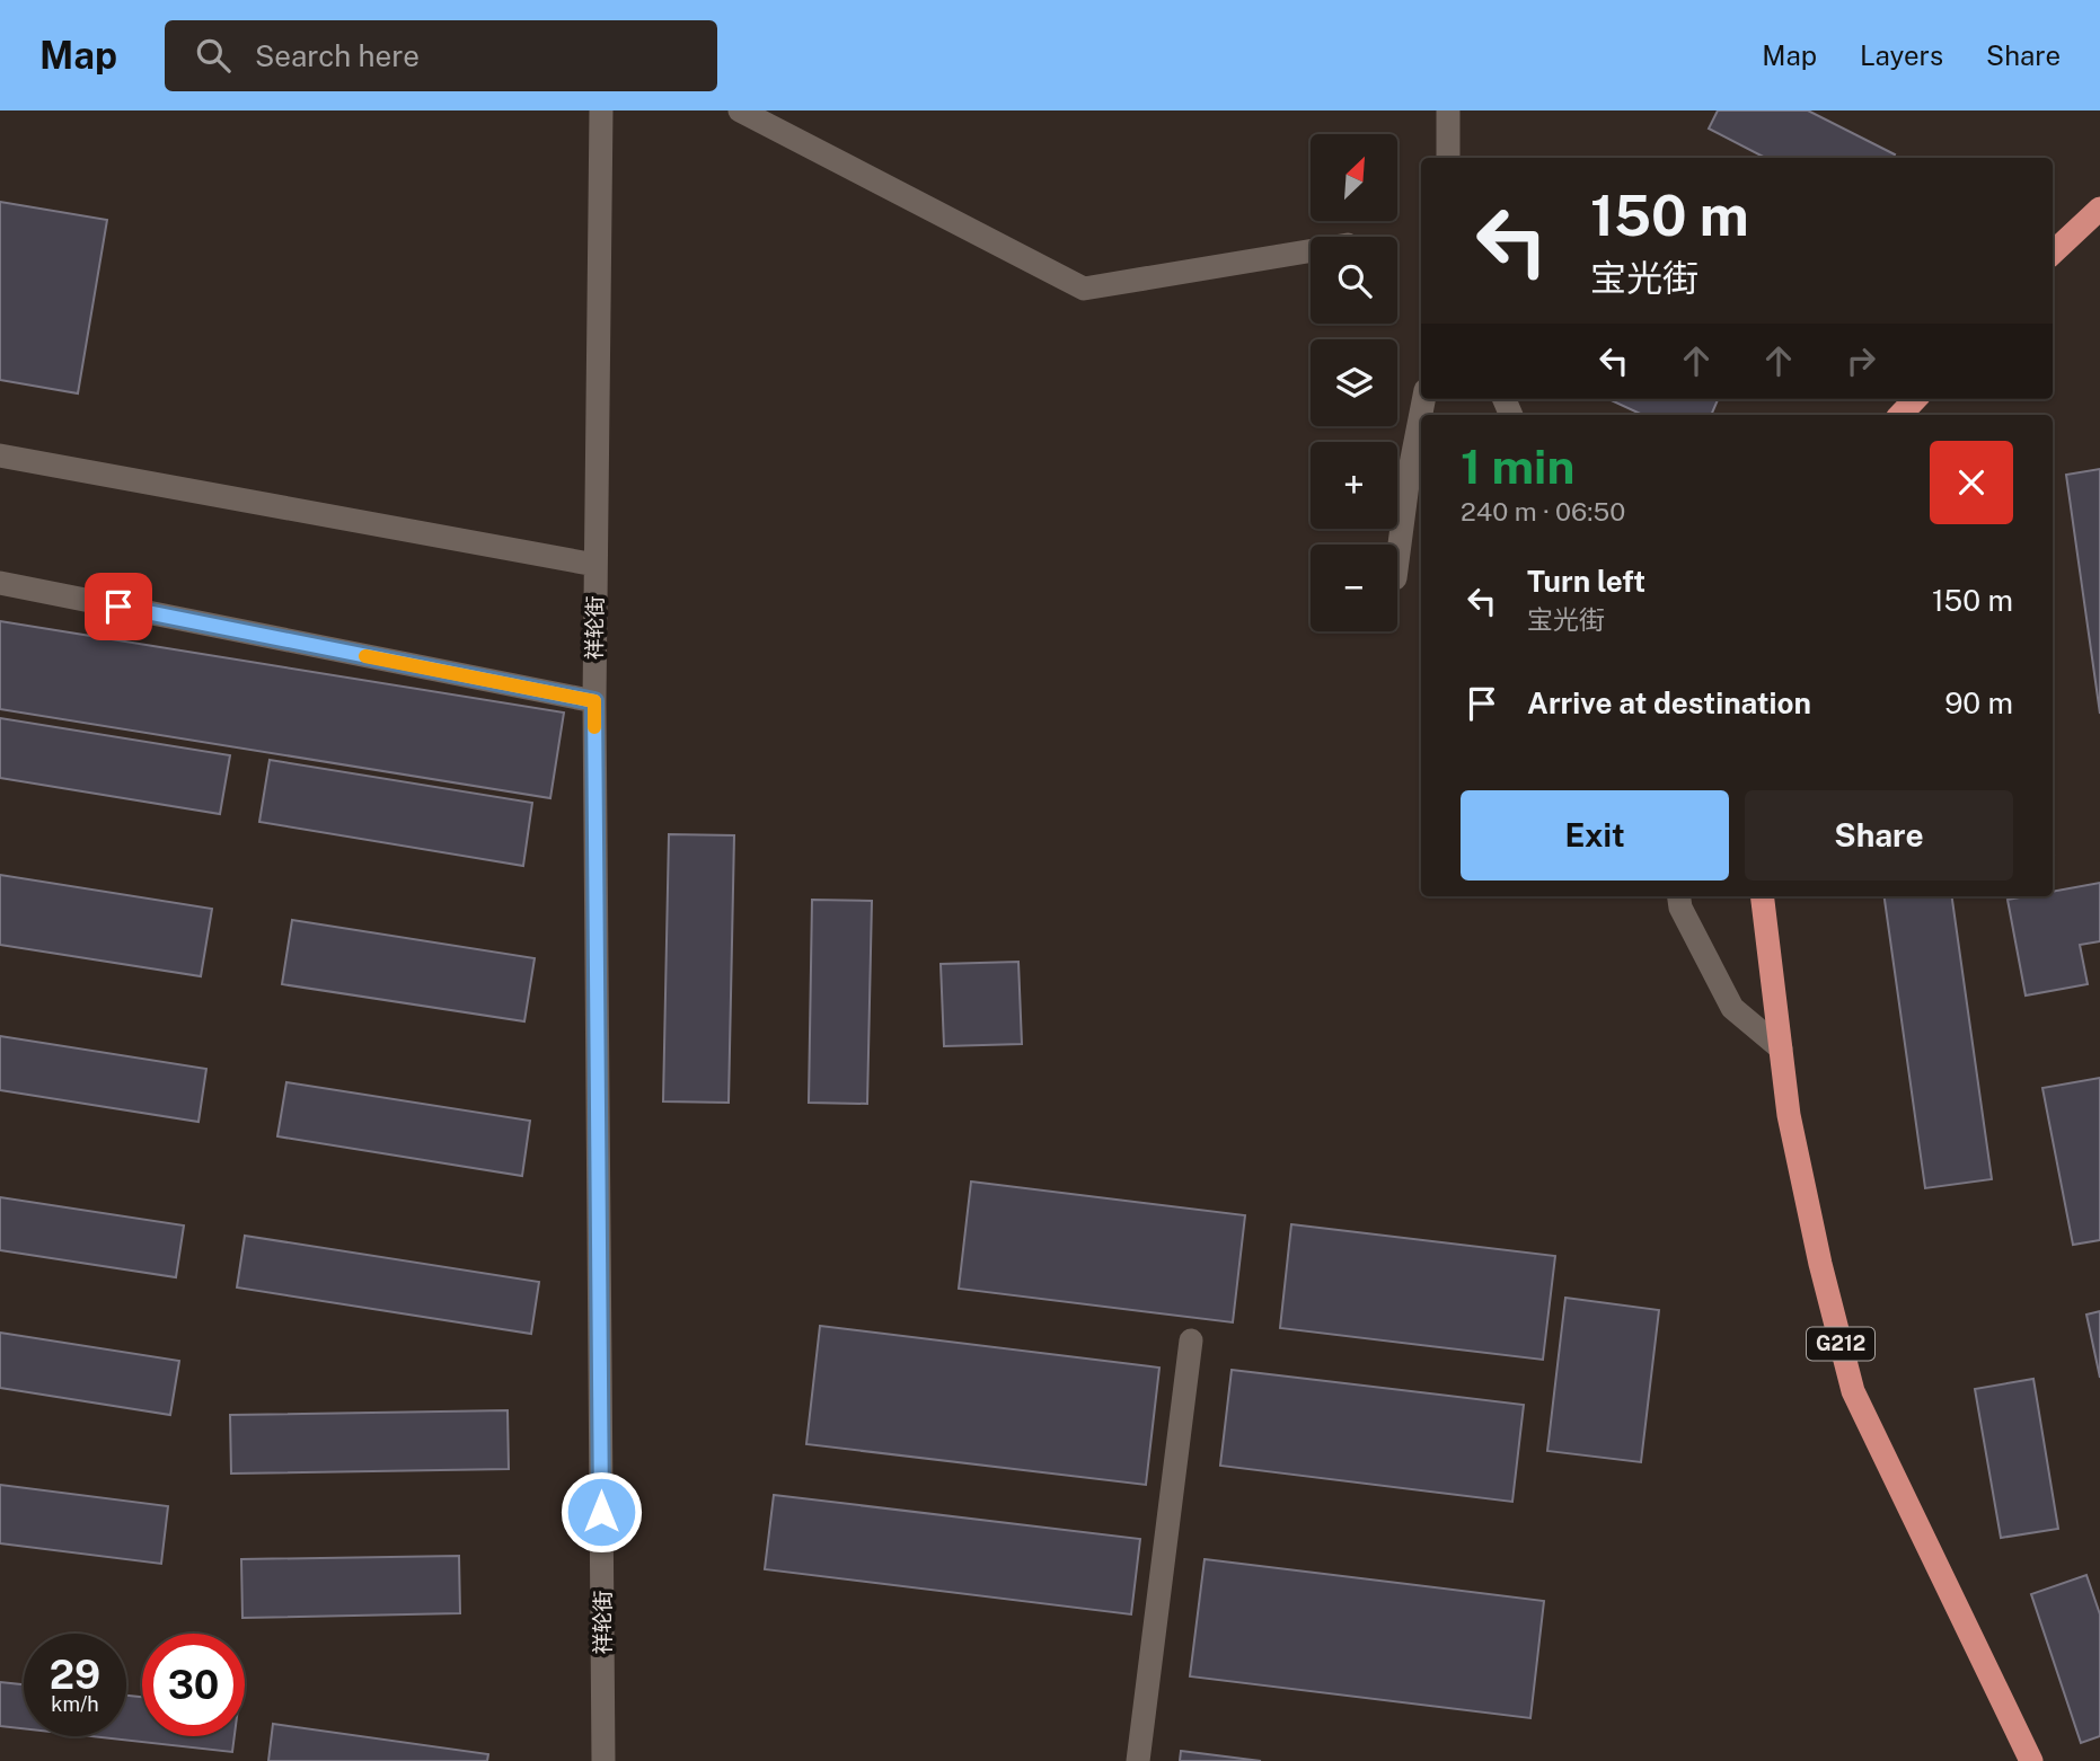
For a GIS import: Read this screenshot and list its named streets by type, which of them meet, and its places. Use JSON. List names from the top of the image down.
{
  "streets": {
    "highway": ["G212"],
    "street": ["祥轮街"]
  },
  "north": "top right",
  "page": {
    "header": "Map",
    "search": "Search here",
    "nav": ["Map", "Layers", "Share"],
    "map_buttons": ["+", "−"],
    "turn": ["150 m", "宝光街"],
    "heading": ["1 min", "240 m · 06:50"],
    "list": [
      {
        "name": "Turn left",
        "note": "宝光街",
        "value": "150 m"
      },
      {
        "name": "Arrive at destination",
        "value": "90 m"
      }
    ],
    "buttons": ["Exit", "Share"],
    "speed": "29 km/h",
    "limit": "30"
  }
}
